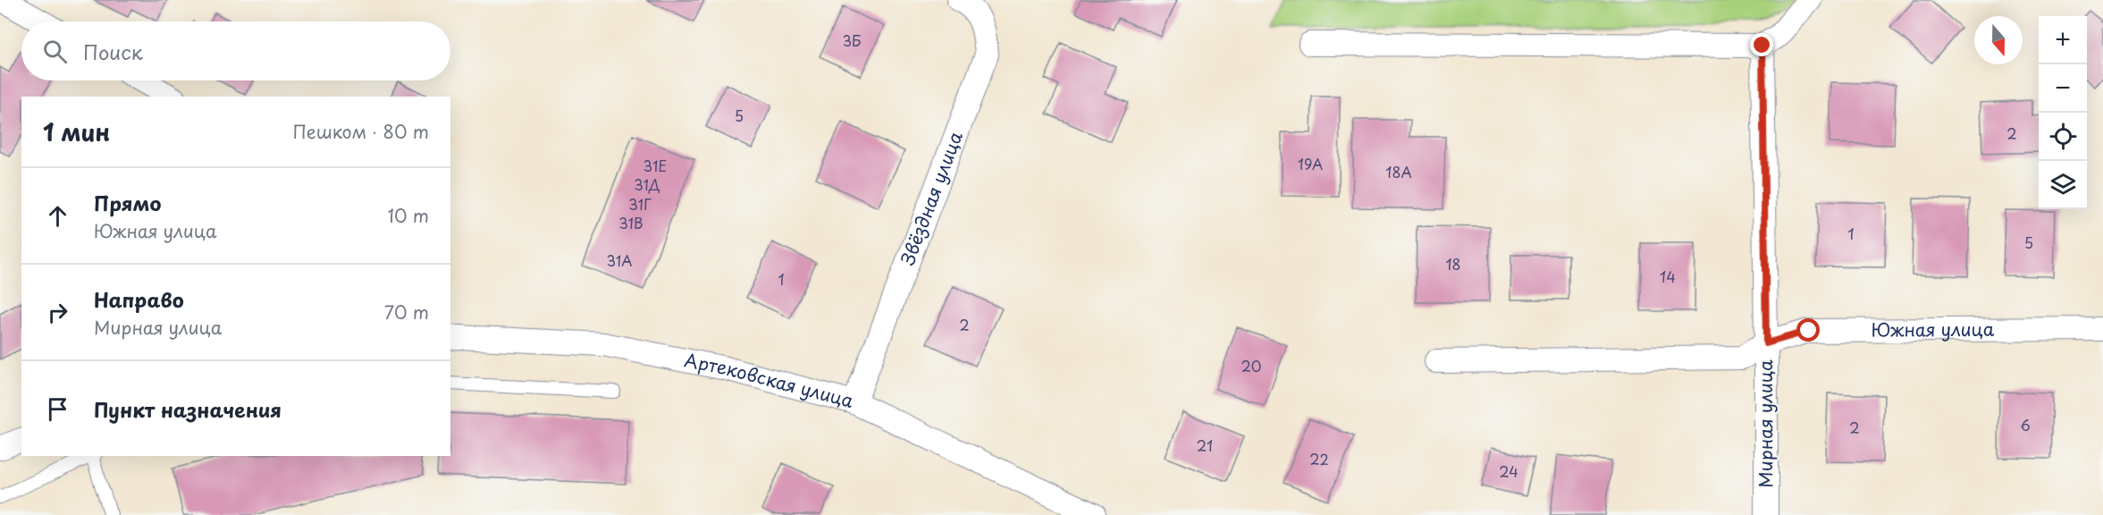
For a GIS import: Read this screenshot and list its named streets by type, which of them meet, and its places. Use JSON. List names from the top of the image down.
{
  "streets": {
    "street": [
      "Звёздная улица",
      "Южная улица",
      "Артековская улица",
      "Мирная улица"
    ]
  },
  "crossings": [
    ["Звёздная улица", "Артековская улица"],
    ["Южная улица", "Мирная улица"]
  ],
  "house_numbers": [
    "3Б",
    "5",
    "2",
    "19А",
    "31Е",
    "18А",
    "31Д",
    "31Г",
    "31В",
    "1",
    "5",
    "31А",
    "18",
    "14",
    "1",
    "2",
    "20",
    "6",
    "2",
    "21",
    "22",
    "24"
  ],
  "north": "bottom",
  "page": {
    "map_buttons": ["+", "−"],
    "search": "Поиск",
    "heading": ["1 мин", "Пешком · 80 m"],
    "list": [
      ["Прямо", "Южная улица", "10 m"],
      ["Направо", "Мирная улица", "70 m"],
      "Пункт назначения"
    ]
  }
}
